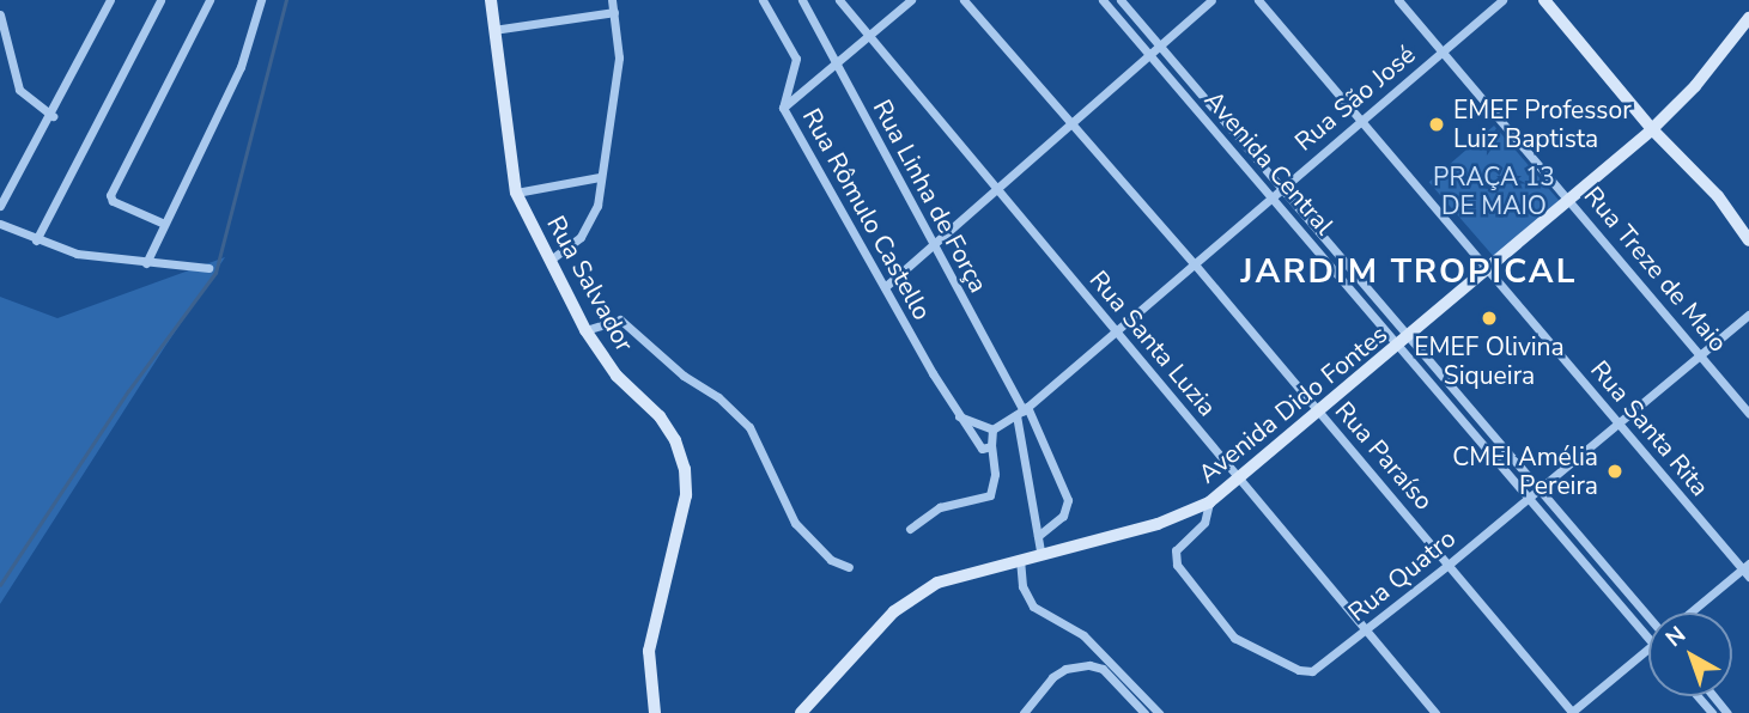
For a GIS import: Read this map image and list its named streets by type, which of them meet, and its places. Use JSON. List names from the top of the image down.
{
  "streets": {
    "street": [
      "Rua São José",
      "Avenida Central",
      "Rua Linha de Força",
      "Rua Rômulo Castello",
      "Rua Treze de Maio",
      "Rua Salvador",
      "Rua Santa Luzia",
      "Avenida Dido Fontes",
      "Rua Santa Rita",
      "Rua Paraíso",
      "Rua Quatro"
    ]
  },
  "crossings": [
    ["Rua São José", "Avenida Central"],
    ["Rua São José", "Rua Linha de Força"],
    ["Rua São José", "Rua Treze de Maio"],
    ["Rua São José", "Rua Santa Luzia"],
    ["Rua São José", "Rua Santa Rita"],
    ["Rua São José", "Rua Paraíso"],
    ["Avenida Central", "Avenida Dido Fontes"],
    ["Avenida Central", "Rua Quatro"],
    ["Rua Linha de Força", "Avenida Dido Fontes"],
    ["Rua Treze de Maio", "Avenida Dido Fontes"],
    ["Rua Treze de Maio", "Rua Quatro"],
    ["Rua Santa Luzia", "Avenida Dido Fontes"],
    ["Rua Santa Luzia", "Rua Quatro"],
    ["Avenida Dido Fontes", "Rua Santa Rita"],
    ["Avenida Dido Fontes", "Rua Paraíso"],
    ["Avenida Dido Fontes", "Rua Quatro"],
    ["Rua Santa Rita", "Rua Quatro"],
    ["Rua Paraíso", "Rua Quatro"]
  ],
  "districts": ["JARDIM TROPICAL"],
  "parks": ["PRAÇA 13 DE MAIO"],
  "places": ["EMEF Professor Luiz Baptista", "EMEF Olivina Siqueira", "CMEI Amélia Pereira"],
  "north": "top left"
}
